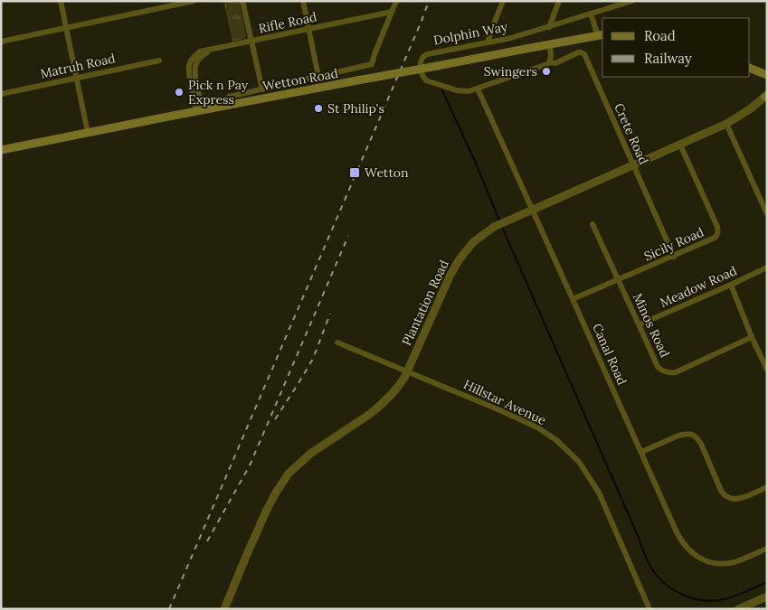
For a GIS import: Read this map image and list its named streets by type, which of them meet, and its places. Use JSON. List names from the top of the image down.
{
  "streets": {
    "main road": ["Wetton Road"],
    "street": [
      "Rifle Road",
      "Dolphin Way",
      "Matruh Road",
      "Crete Road",
      "Sicily Road",
      "Meadow Road",
      "Plantation Road",
      "Minos Road",
      "Canal Road",
      "Hillstar Avenue"
    ]
  },
  "crossings": [
    ["Rifle Road", "Wetton Road"],
    ["Dolphin Way", "Crete Road"],
    ["Dolphin Way", "Canal Road"],
    ["Crete Road", "Sicily Road"],
    ["Crete Road", "Plantation Road"],
    ["Sicily Road", "Plantation Road"],
    ["Sicily Road", "Minos Road"],
    ["Sicily Road", "Canal Road"],
    ["Meadow Road", "Minos Road"],
    ["Plantation Road", "Canal Road"],
    ["Plantation Road", "Hillstar Avenue"]
  ],
  "places": {
    "other": ["Swingers", "Pick n Pay Express", "St Philip's"],
    "transit": ["Wetton"]
  },
  "legend": ["Road", "Railway"]
}
